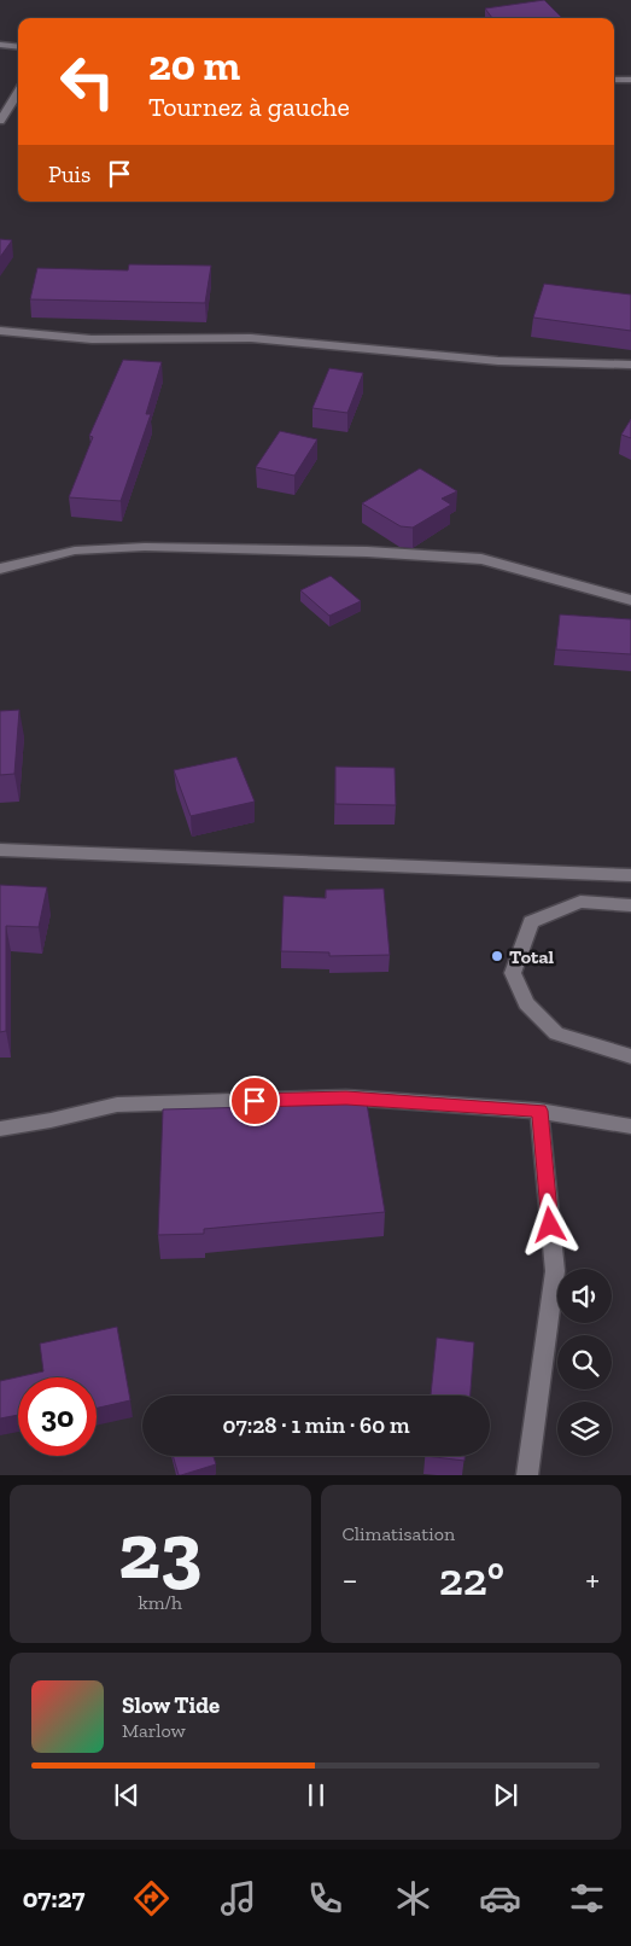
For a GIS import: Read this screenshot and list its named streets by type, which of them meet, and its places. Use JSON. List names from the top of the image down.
{
  "places": ["Total"],
  "page": {
    "turn": ["20 m", "Tournez à gauche"],
    "then": "Puis",
    "limit": "30",
    "trip": "07:28 · 1 min · 60 m",
    "tile": [
      ["23", "km/h"],
      "Climatisation"
    ],
    "heat": ["−", "22°", "+"],
    "song": ["Slow Tide", "Marlow"],
    "tabs": "07:27"
  }
}
